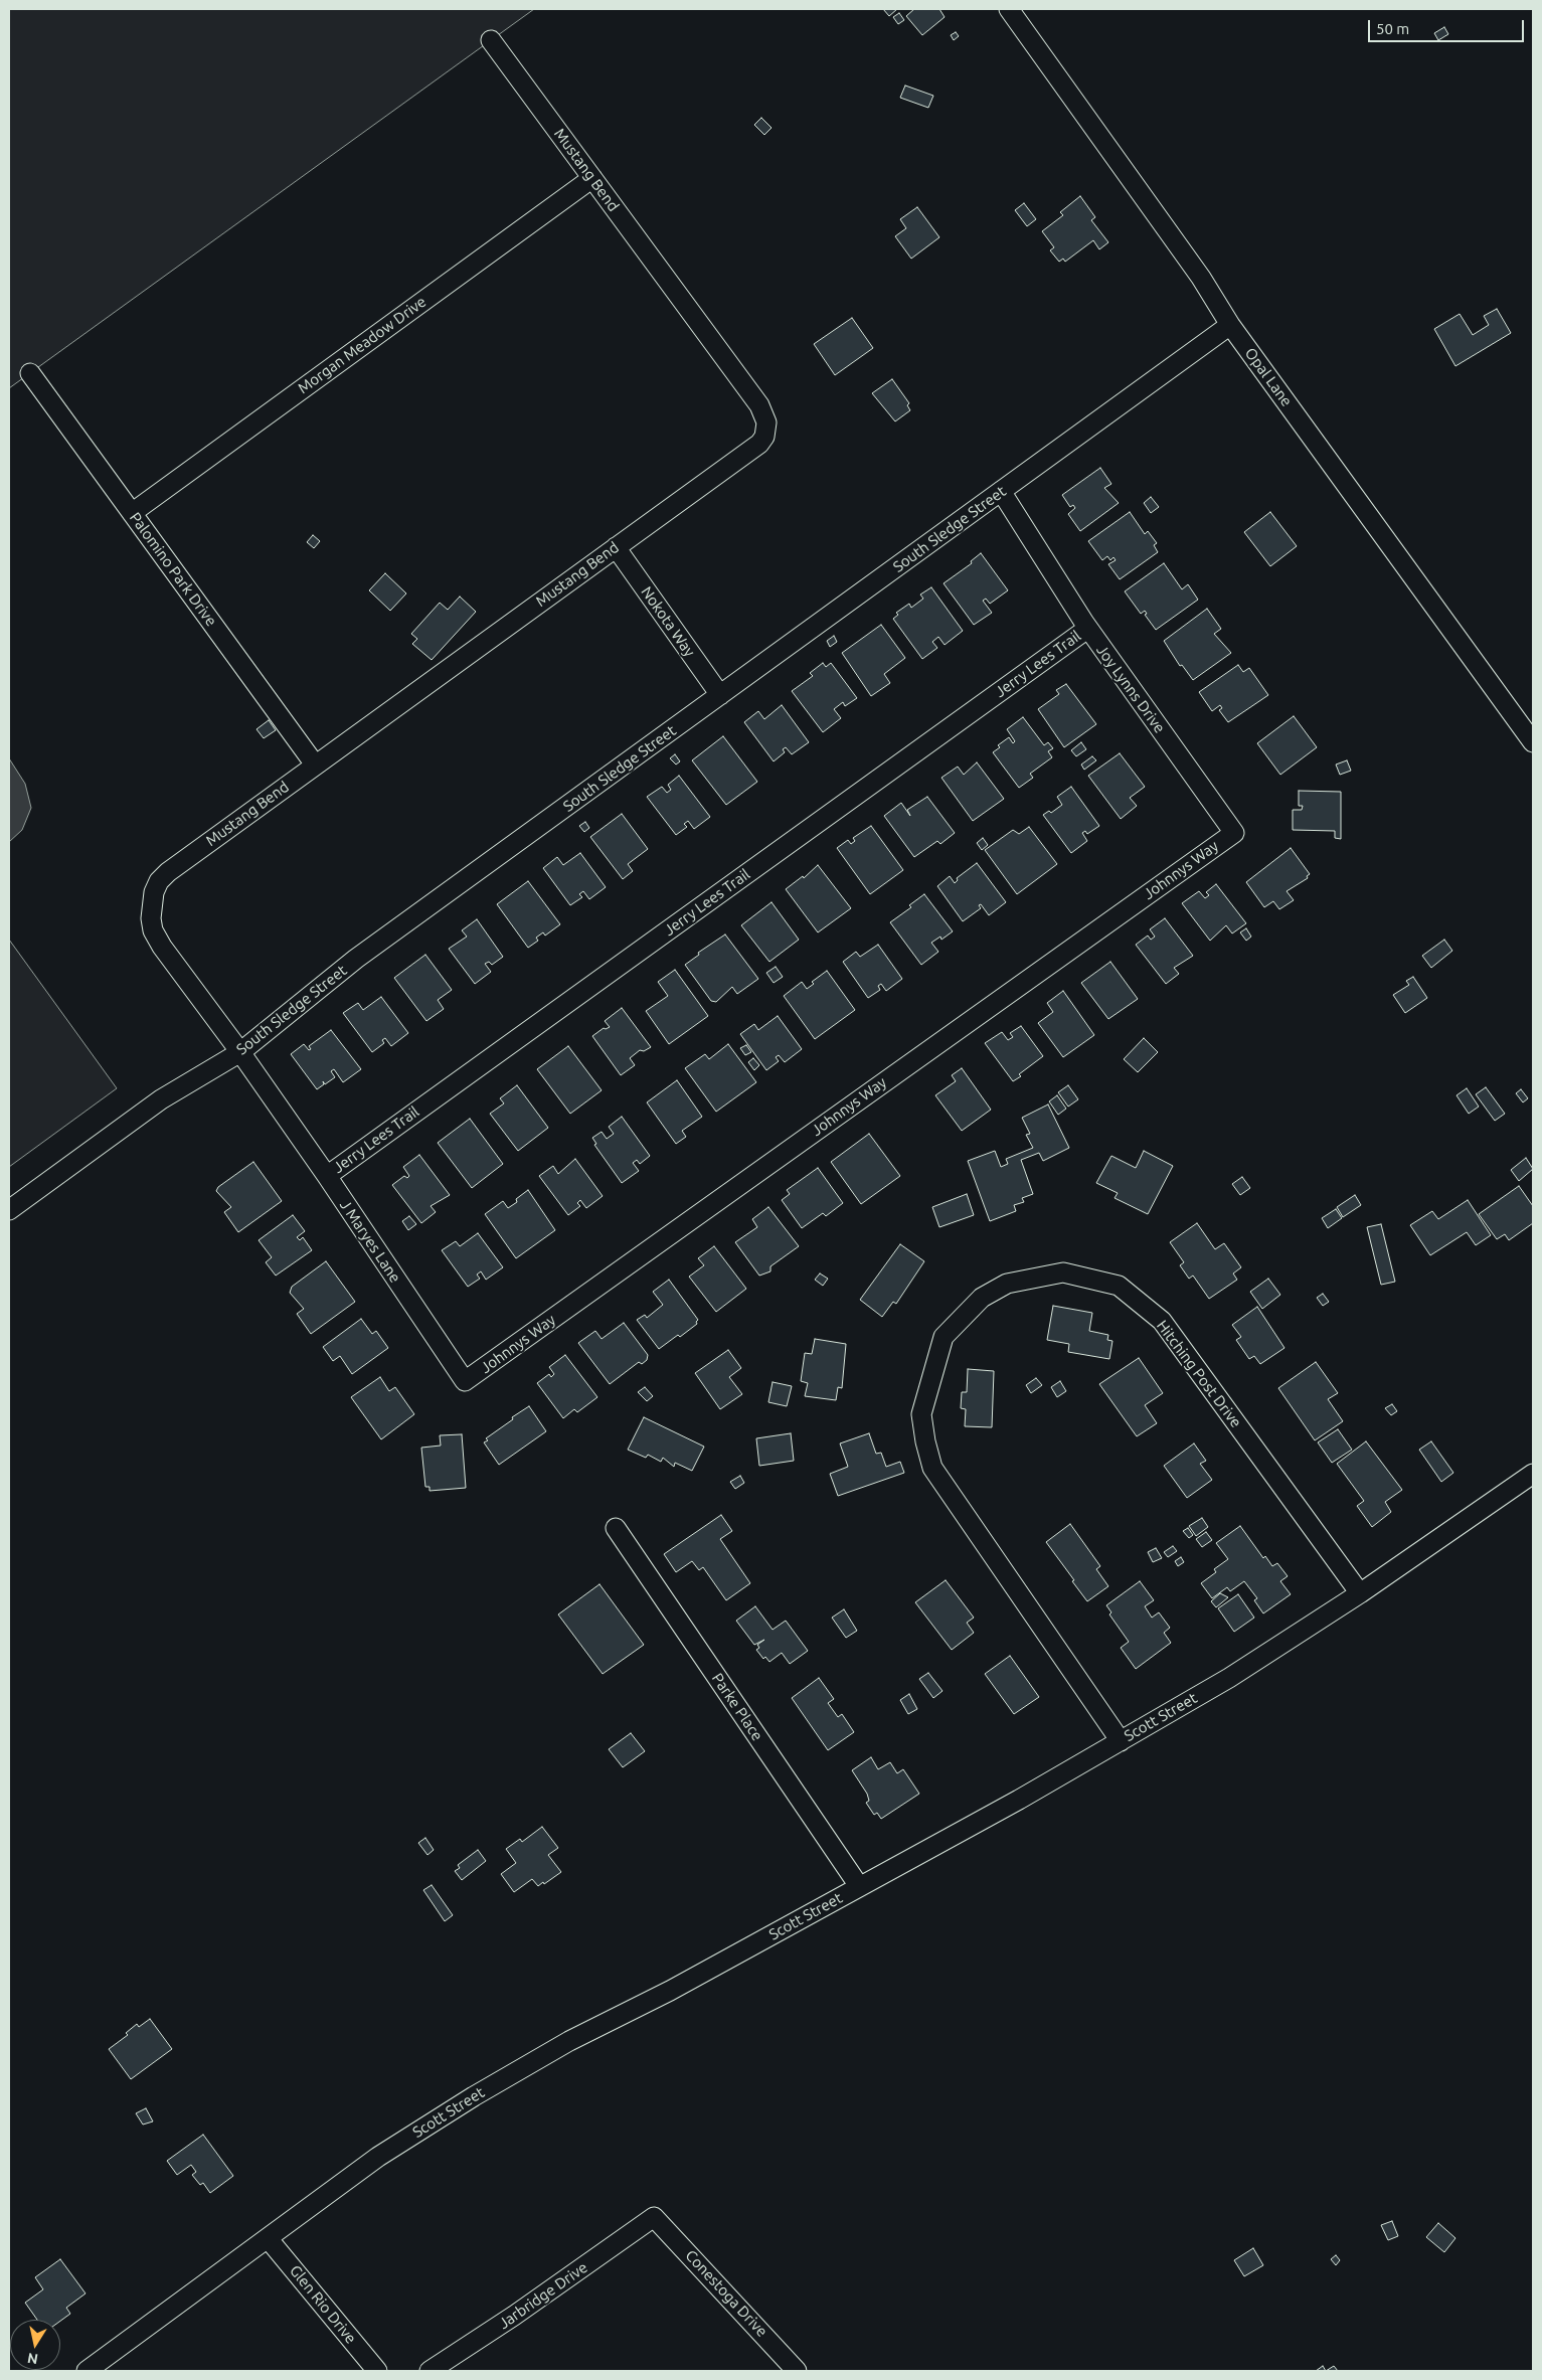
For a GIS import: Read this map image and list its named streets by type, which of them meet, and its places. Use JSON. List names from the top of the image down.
{
  "streets": {
    "street": [
      "Mustang Bend",
      "Morgan Meadow Drive",
      "Opal Lane",
      "South Sledge Street",
      "Palomino Park Drive",
      "Nokota Way",
      "Jerry Lees Trail",
      "Joy Lynns Drive",
      "Johnnys Way",
      "J Maryes Lane",
      "Hitching Post Drive",
      "Parke Place",
      "Scott Street",
      "Conestoga Drive",
      "Jarbridge Drive",
      "Glen Rio Drive"
    ]
  },
  "crossings": [
    ["Mustang Bend", "Morgan Meadow Drive"],
    ["Mustang Bend", "South Sledge Street"],
    ["Mustang Bend", "Palomino Park Drive"],
    ["Mustang Bend", "Nokota Way"],
    ["Mustang Bend", "J Maryes Lane"],
    ["Morgan Meadow Drive", "Palomino Park Drive"],
    ["Opal Lane", "South Sledge Street"],
    ["South Sledge Street", "Nokota Way"],
    ["South Sledge Street", "Joy Lynns Drive"],
    ["South Sledge Street", "J Maryes Lane"],
    ["Jerry Lees Trail", "Joy Lynns Drive"],
    ["Jerry Lees Trail", "J Maryes Lane"],
    ["Joy Lynns Drive", "Johnnys Way"],
    ["Johnnys Way", "J Maryes Lane"],
    ["Hitching Post Drive", "Scott Street"],
    ["Parke Place", "Scott Street"],
    ["Scott Street", "Glen Rio Drive"],
    ["Conestoga Drive", "Jarbridge Drive"]
  ],
  "scale_bar": "50 m",
  "north": "bottom"
}
